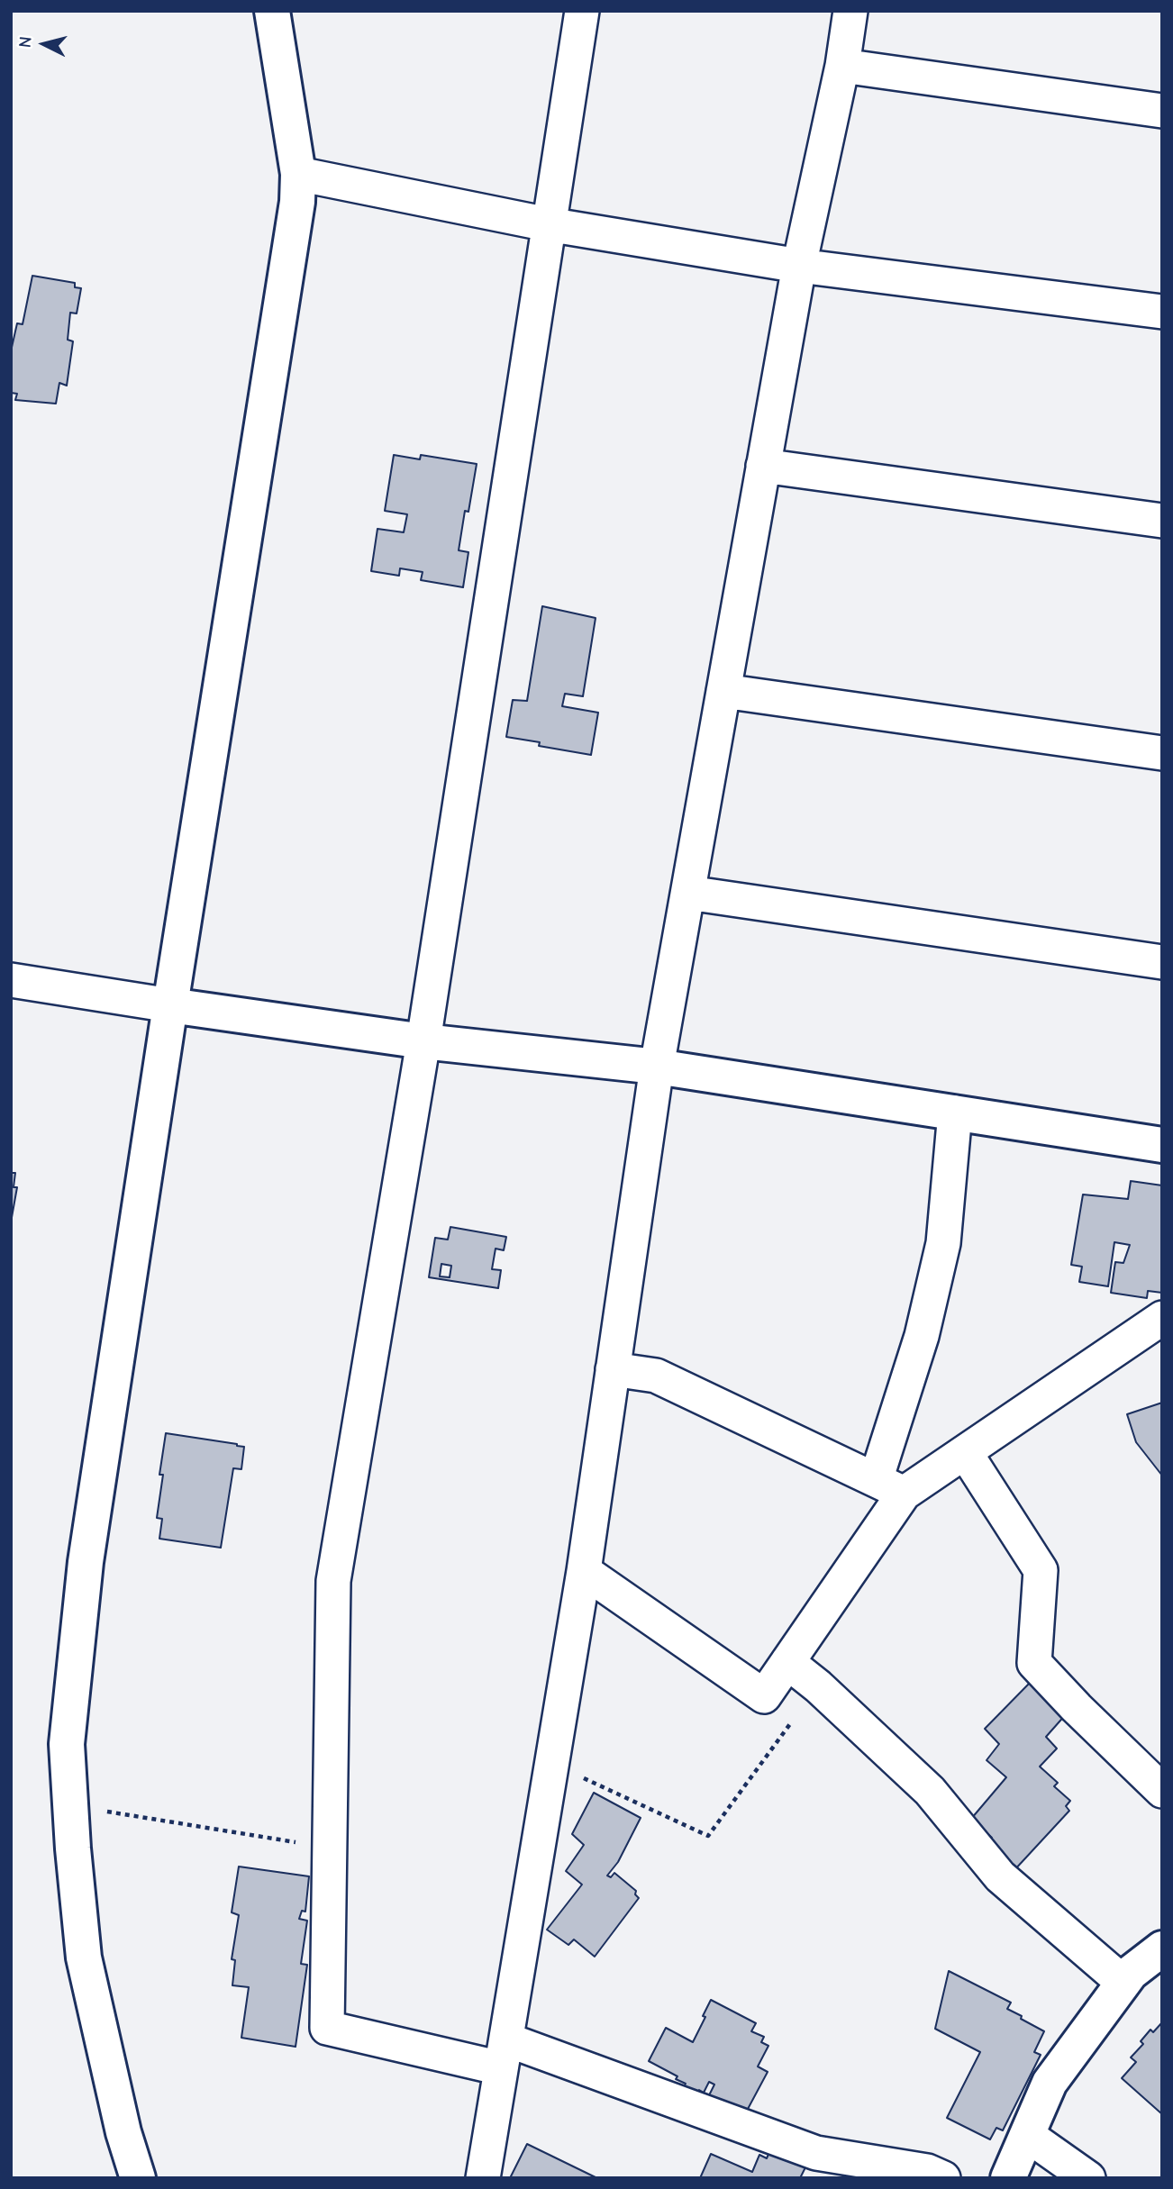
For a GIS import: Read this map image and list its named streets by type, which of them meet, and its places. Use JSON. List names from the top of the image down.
{
  "north": "left"
}
